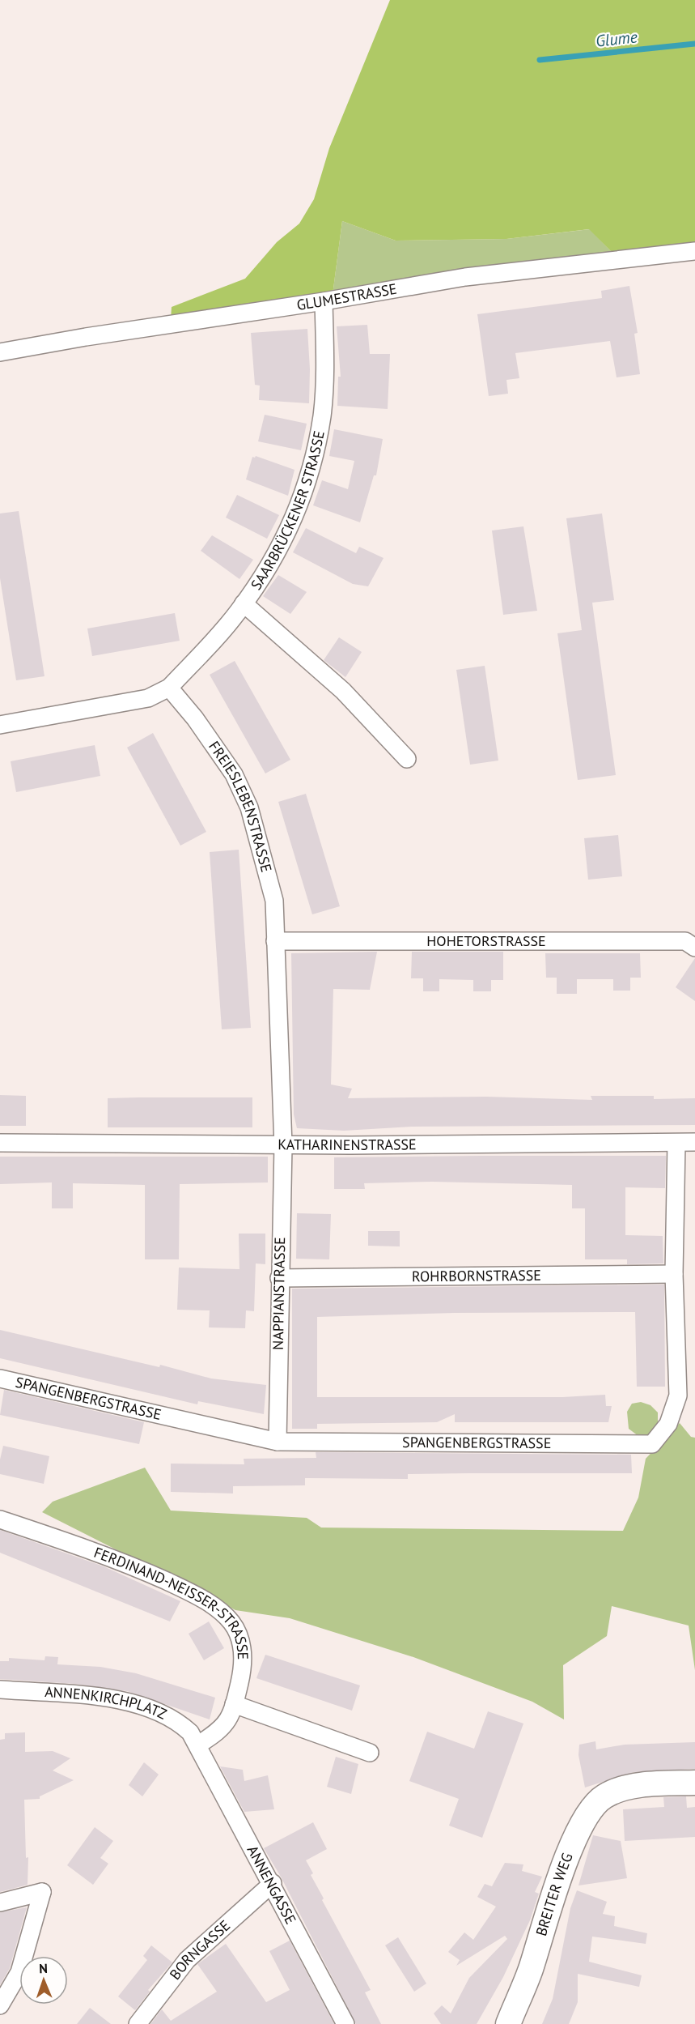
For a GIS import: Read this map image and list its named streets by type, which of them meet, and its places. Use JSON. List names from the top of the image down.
{
  "streets": {
    "main road": ["BREITER WEG"],
    "street": [
      "GLUMESTRASSE",
      "SAARBRÜCKENER STRASSE",
      "FREIESLEBENSTRASSE",
      "HOHETORSTRASSE",
      "KATHARINENSTRASSE",
      "ROHRBORNSTRASSE",
      "NAPPIANSTRASSE",
      "SPANGENBERGSTRASSE",
      "FERDINAND-NEISSER-STRASSE",
      "ANNENKIRCHPLATZ",
      "ANNENGASSE",
      "BORNGASSE"
    ]
  },
  "crossings": [
    ["GLUMESTRASSE", "SAARBRÜCKENER STRASSE"],
    ["SAARBRÜCKENER STRASSE", "FREIESLEBENSTRASSE"],
    ["FREIESLEBENSTRASSE", "HOHETORSTRASSE"],
    ["FREIESLEBENSTRASSE", "KATHARINENSTRASSE"],
    ["FREIESLEBENSTRASSE", "NAPPIANSTRASSE"],
    ["KATHARINENSTRASSE", "NAPPIANSTRASSE"],
    ["KATHARINENSTRASSE", "SPANGENBERGSTRASSE"],
    ["ROHRBORNSTRASSE", "NAPPIANSTRASSE"],
    ["ROHRBORNSTRASSE", "SPANGENBERGSTRASSE"],
    ["NAPPIANSTRASSE", "SPANGENBERGSTRASSE"],
    ["FERDINAND-NEISSER-STRASSE", "ANNENKIRCHPLATZ"],
    ["FERDINAND-NEISSER-STRASSE", "ANNENGASSE"],
    ["ANNENKIRCHPLATZ", "ANNENGASSE"],
    ["ANNENGASSE", "BORNGASSE"]
  ],
  "water": ["Glume"],
  "north": "top"
}
